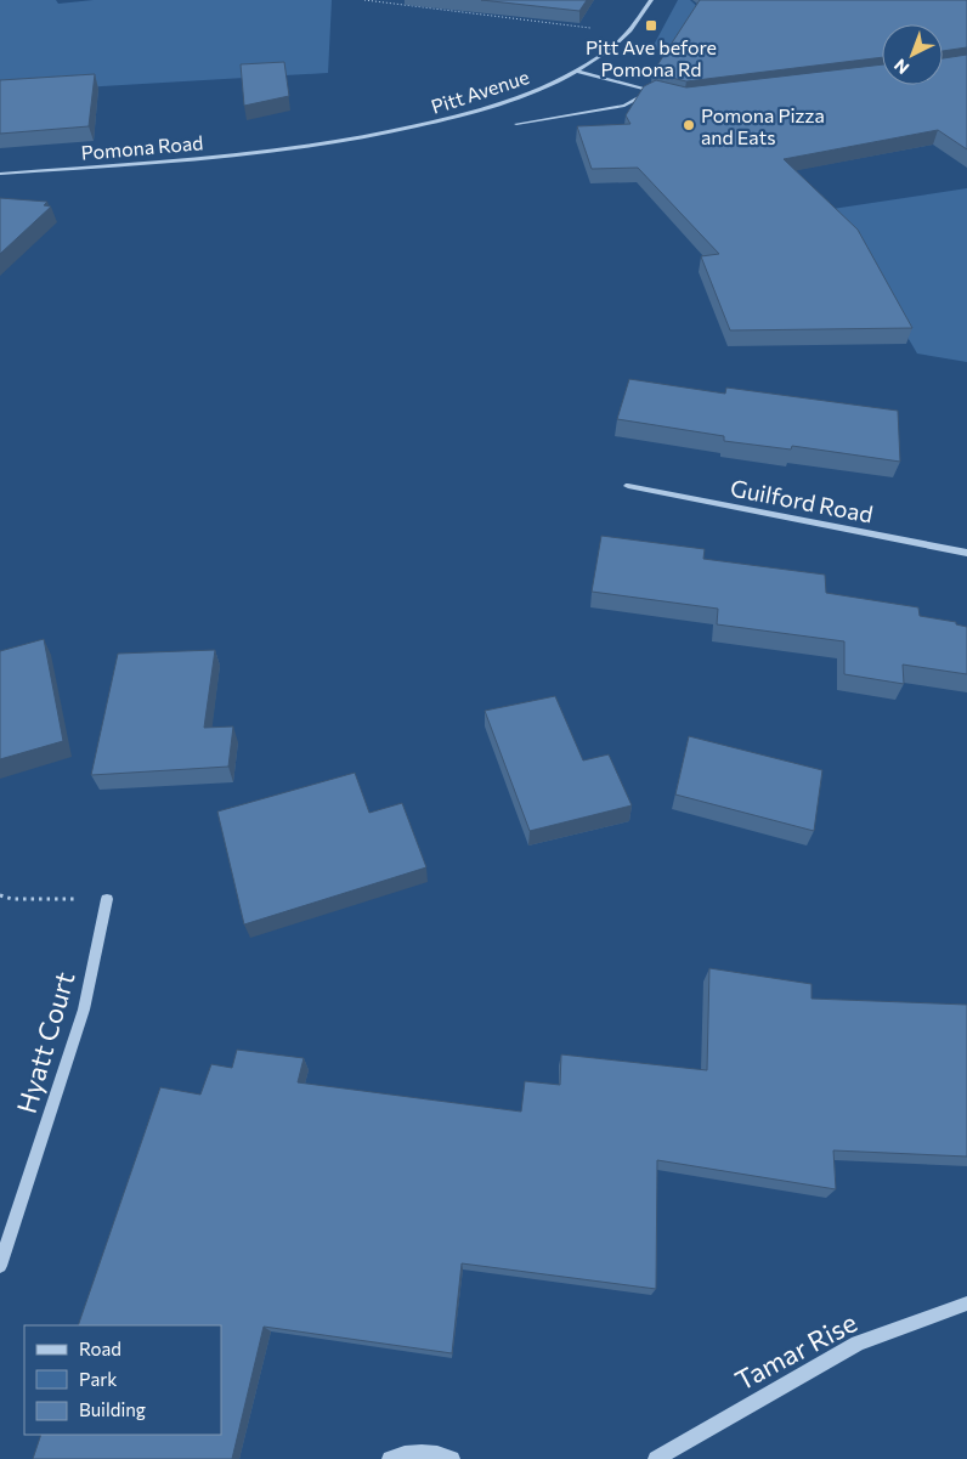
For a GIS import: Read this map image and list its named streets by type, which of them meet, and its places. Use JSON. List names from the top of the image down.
{
  "streets": {
    "street": [
      "Pitt Avenue",
      "Pomona Road",
      "Guilford Road",
      "Hyatt Court",
      "Tamar Rise"
    ]
  },
  "crossings": [
    ["Pitt Avenue", "Pomona Road"]
  ],
  "places": {
    "transit": ["Pitt Ave before Pomona Rd"],
    "other": ["Pomona Pizza and Eats"]
  },
  "legend": ["Road", "Park", "Building"],
  "north": "bottom left"
}
